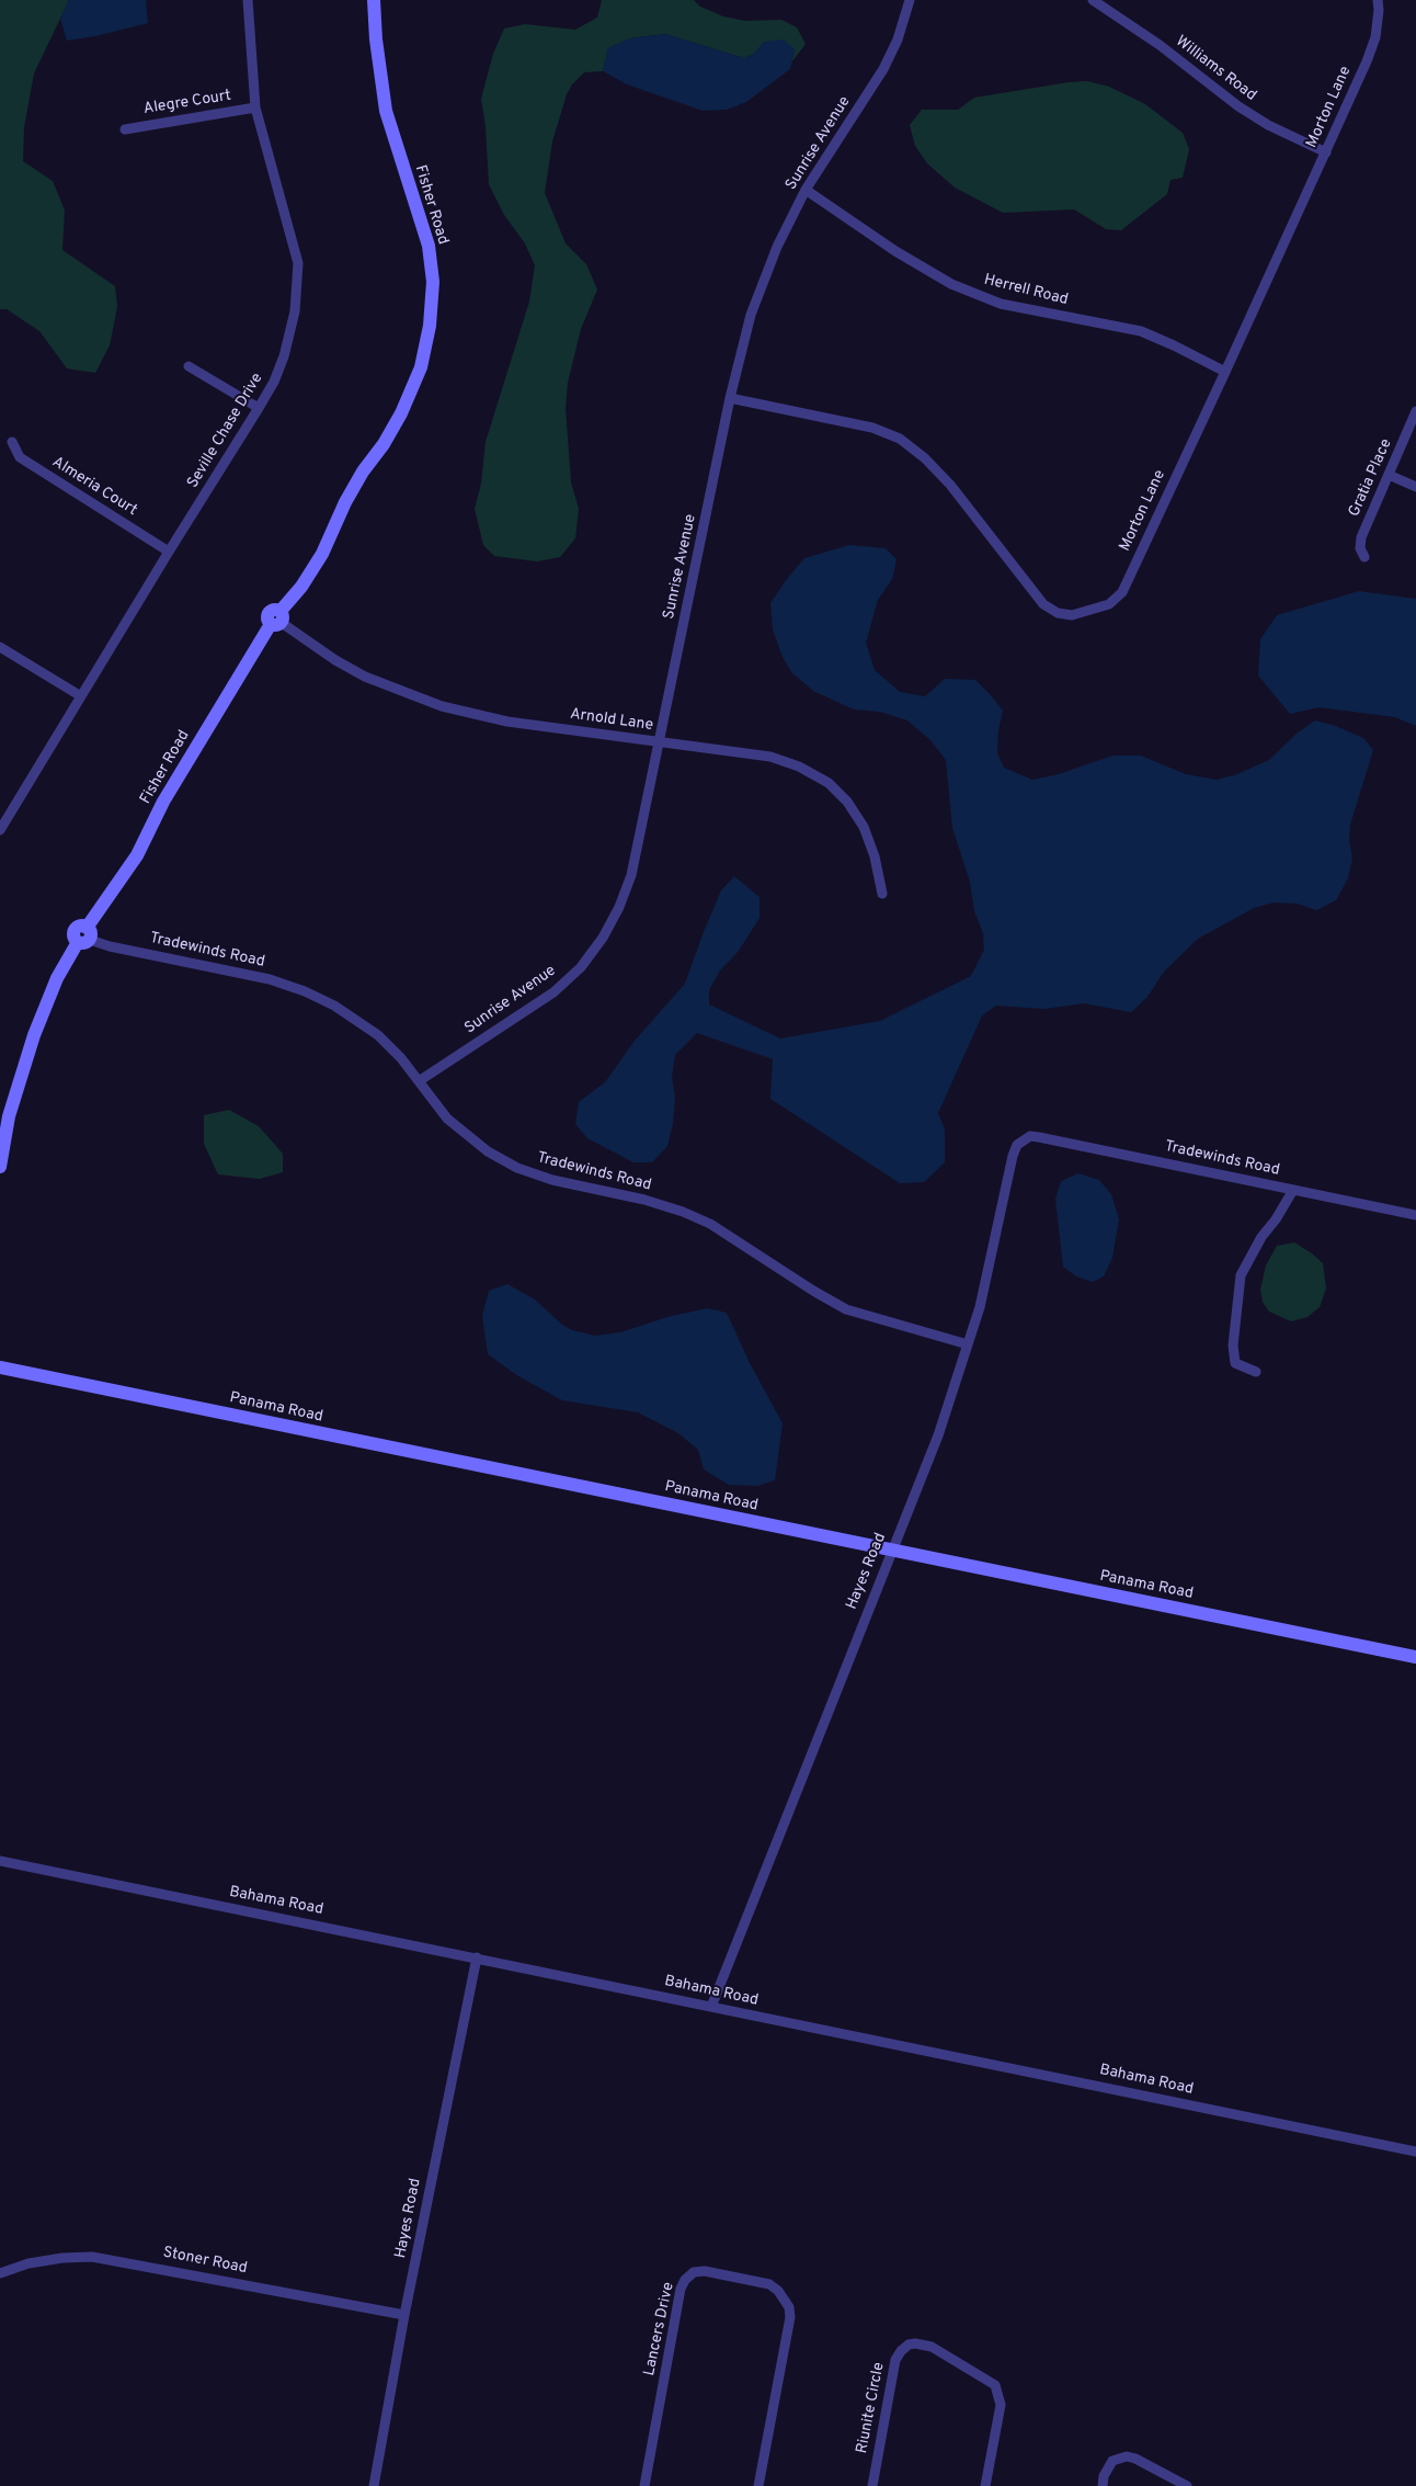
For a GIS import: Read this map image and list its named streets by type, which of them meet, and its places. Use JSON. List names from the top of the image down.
{
  "streets": {
    "street": [
      "Williams Road",
      "Alegre Court",
      "Morton Lane",
      "Sunrise Avenue",
      "Fisher Road",
      "Herrell Road",
      "Seville Chase Drive",
      "Gratia Place",
      "Almeria Court",
      "Arnold Lane",
      "Tradewinds Road",
      "Panama Road",
      "Hayes Road",
      "Bahama Road",
      "Stoner Road",
      "Lancers Drive",
      "Riunite Circle"
    ]
  },
  "crossings": [
    ["Williams Road", "Morton Lane"],
    ["Alegre Court", "Seville Chase Drive"],
    ["Morton Lane", "Sunrise Avenue"],
    ["Morton Lane", "Herrell Road"],
    ["Sunrise Avenue", "Herrell Road"],
    ["Sunrise Avenue", "Arnold Lane"],
    ["Sunrise Avenue", "Tradewinds Road"],
    ["Fisher Road", "Arnold Lane"],
    ["Fisher Road", "Tradewinds Road"],
    ["Seville Chase Drive", "Almeria Court"],
    ["Tradewinds Road", "Hayes Road"],
    ["Panama Road", "Hayes Road"],
    ["Hayes Road", "Bahama Road"],
    ["Hayes Road", "Stoner Road"]
  ]
}
